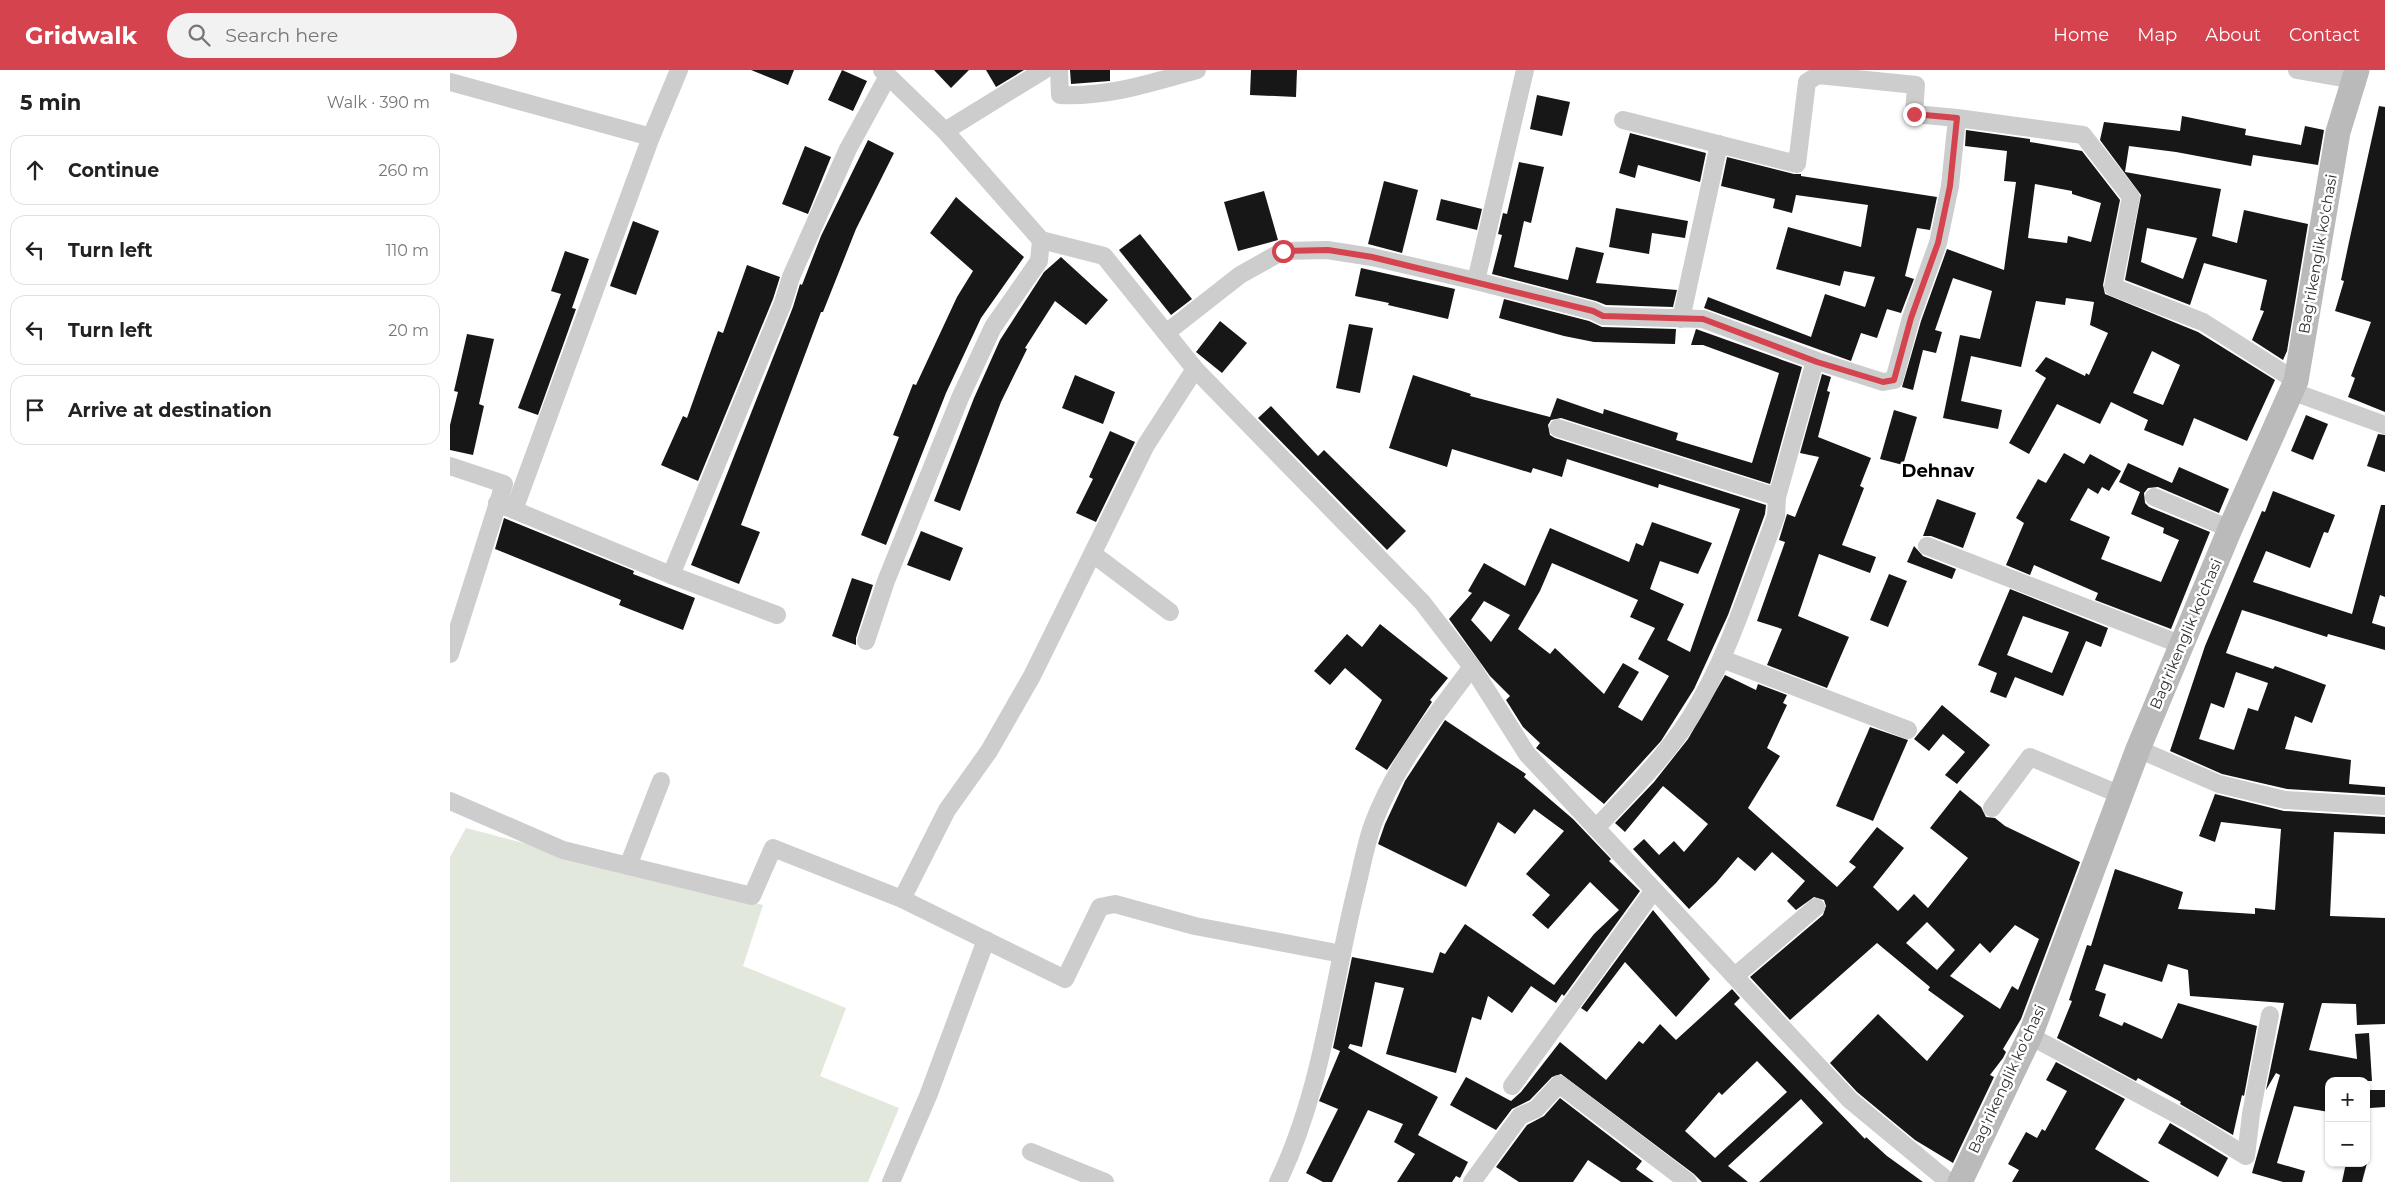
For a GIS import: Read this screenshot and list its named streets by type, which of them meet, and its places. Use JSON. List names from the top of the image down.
{
  "streets": {
    "main road": ["Bag'rikenglik ko'chasi"]
  },
  "districts": ["Dehnav"],
  "page": {
    "header": "Gridwalk",
    "search": "Search here",
    "nav": [
      "Home",
      "Map",
      "About",
      "Contact"
    ],
    "heading": ["5 min", "Walk · 390 m"],
    "list": [
      ["Continue", "260 m"],
      ["Turn left", "110 m"],
      ["Turn left", "20 m"],
      "Arrive at destination"
    ],
    "map_buttons": ["+", "−"]
  }
}
